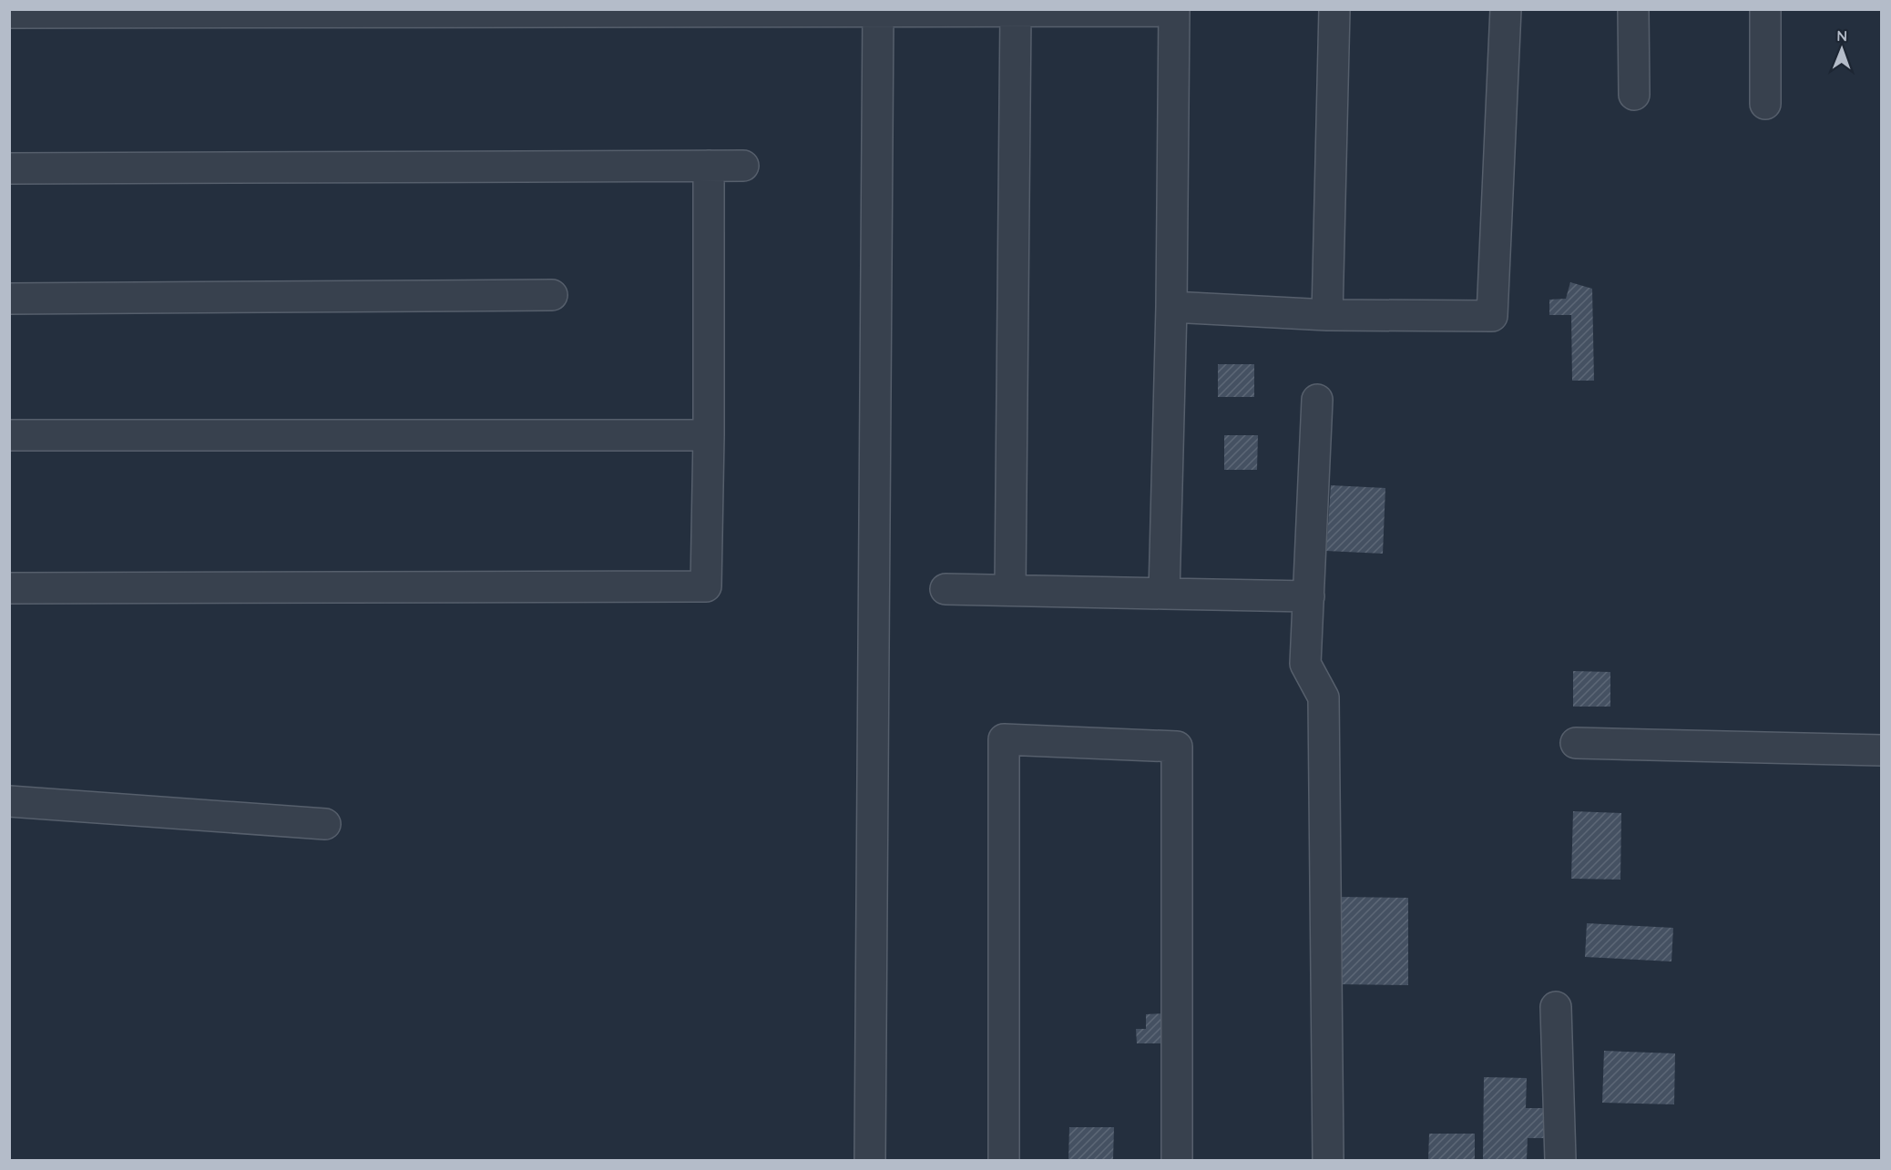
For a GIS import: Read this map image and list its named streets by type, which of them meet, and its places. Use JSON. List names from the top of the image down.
{
  "north": "top"
}
